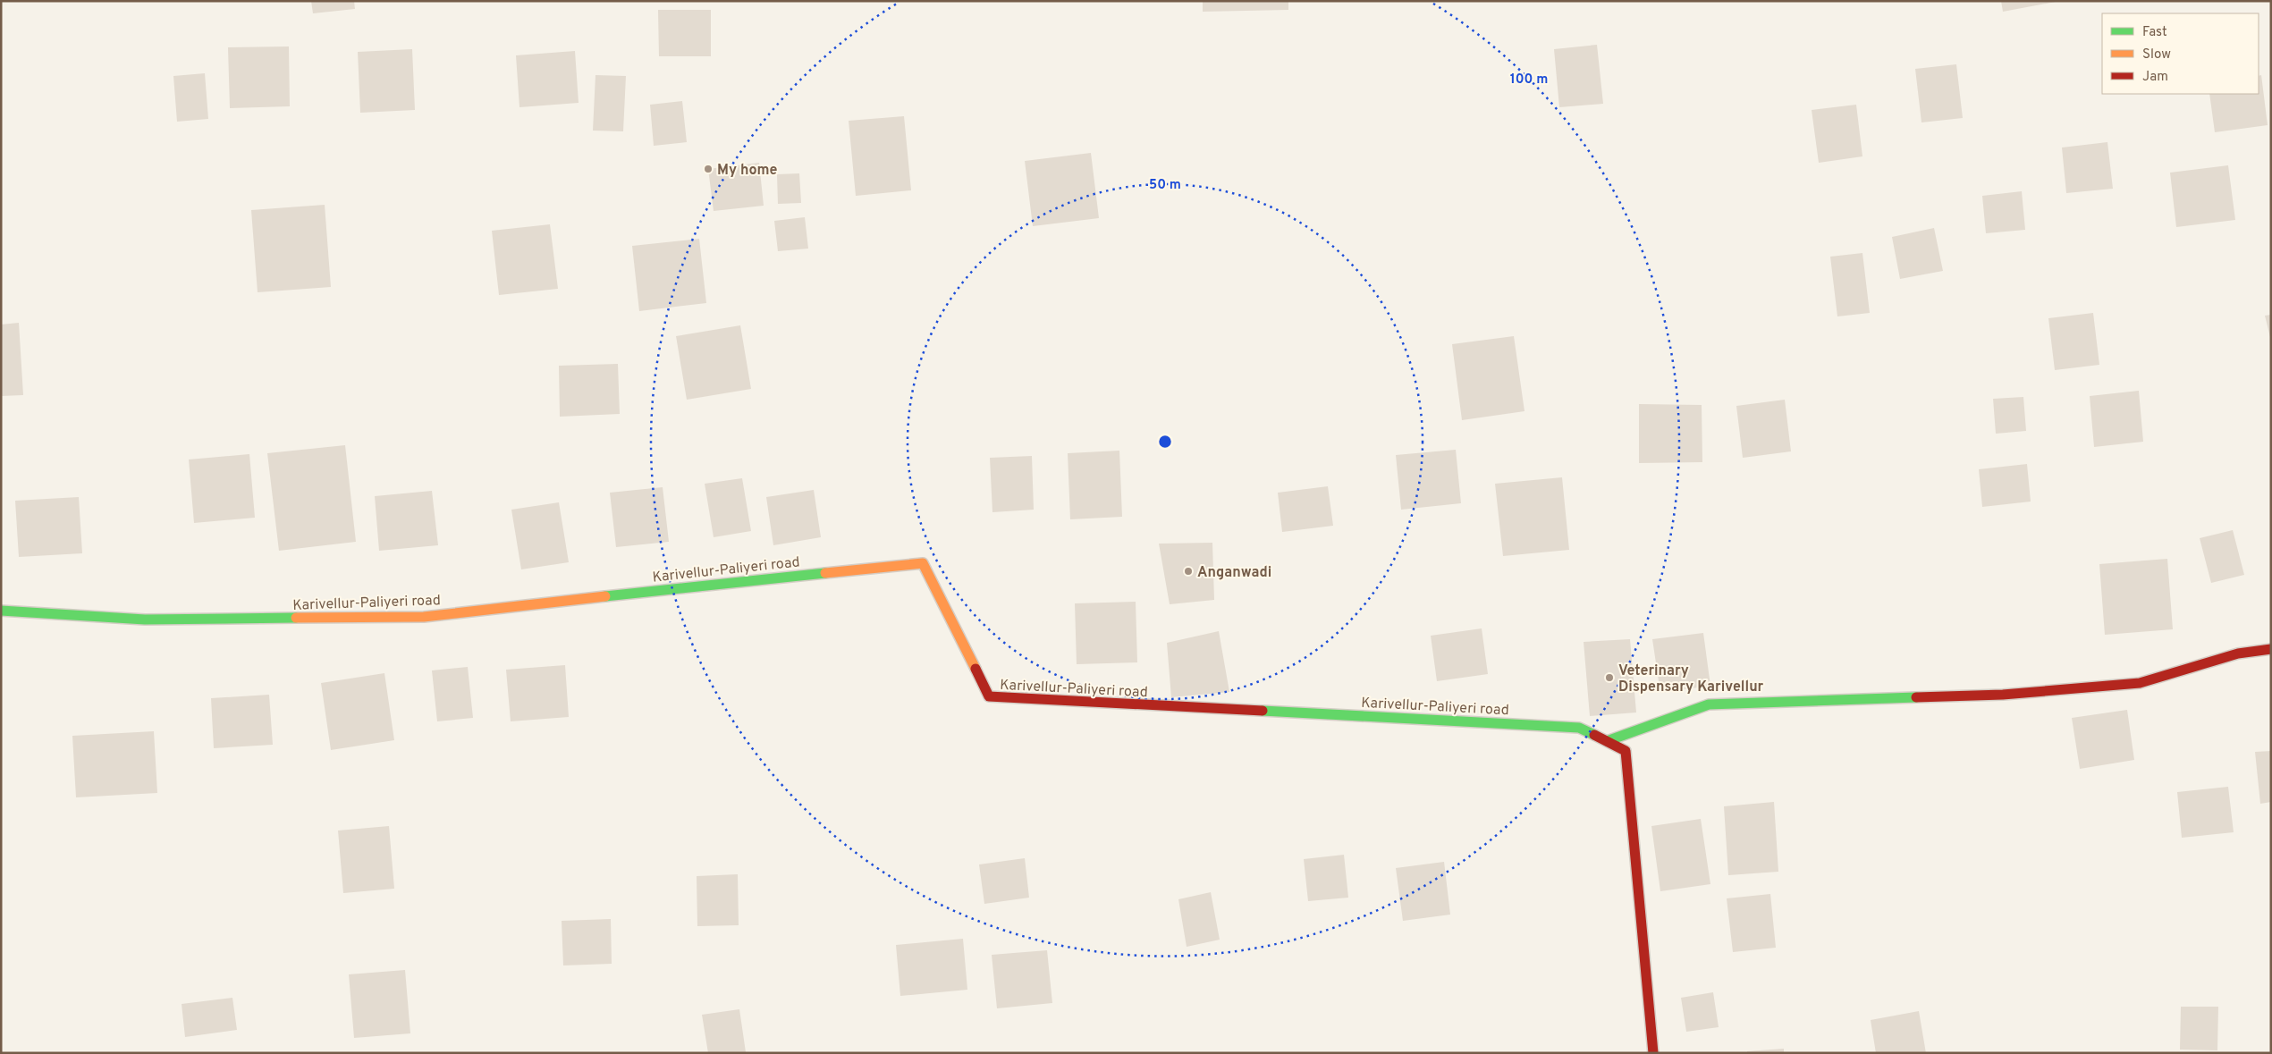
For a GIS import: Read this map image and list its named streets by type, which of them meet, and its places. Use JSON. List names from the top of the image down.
{
  "streets": {
    "street": ["Karivellur-Paliyeri road"]
  },
  "places": ["My home", "Anganwadi", "Veterinary Dispensary Karivellur"],
  "legend": ["Fast", "Slow", "Jam"],
  "rings": ["100 m", "50 m"]
}
